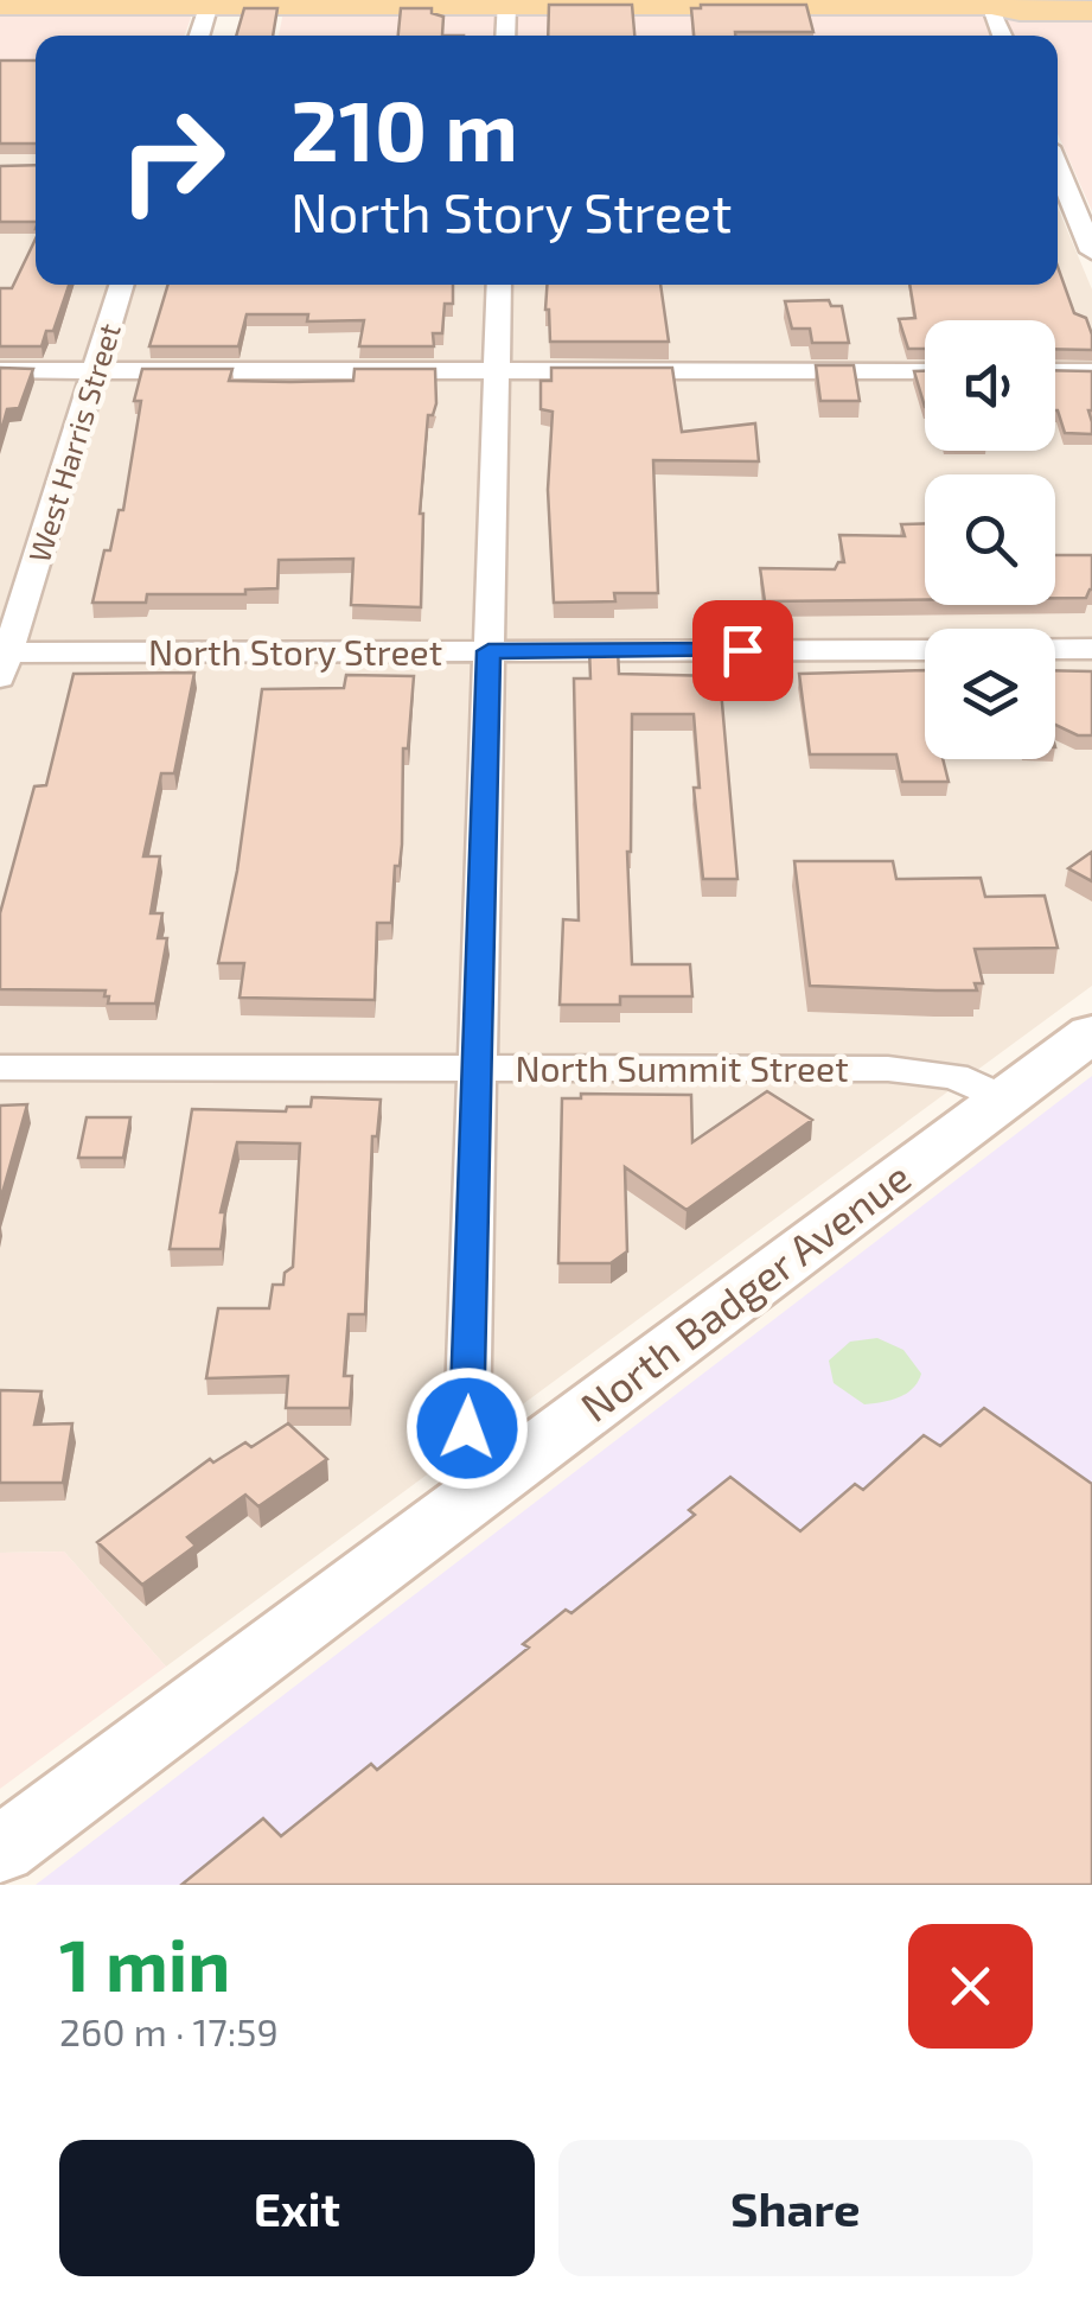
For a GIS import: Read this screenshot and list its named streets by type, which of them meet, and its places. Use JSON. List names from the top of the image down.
{
  "streets": {
    "main road": ["North Badger Avenue"],
    "street": ["West Harris Street", "North Story Street", "North Summit Street"]
  },
  "crossings": [
    ["West Harris Street", "North Story Street"],
    ["North Summit Street", "North Badger Avenue"]
  ],
  "page": {
    "turn": ["210 m", "North Story Street"],
    "heading": ["1 min", "260 m · 17:59"],
    "buttons": ["Exit", "Share"]
  }
}
